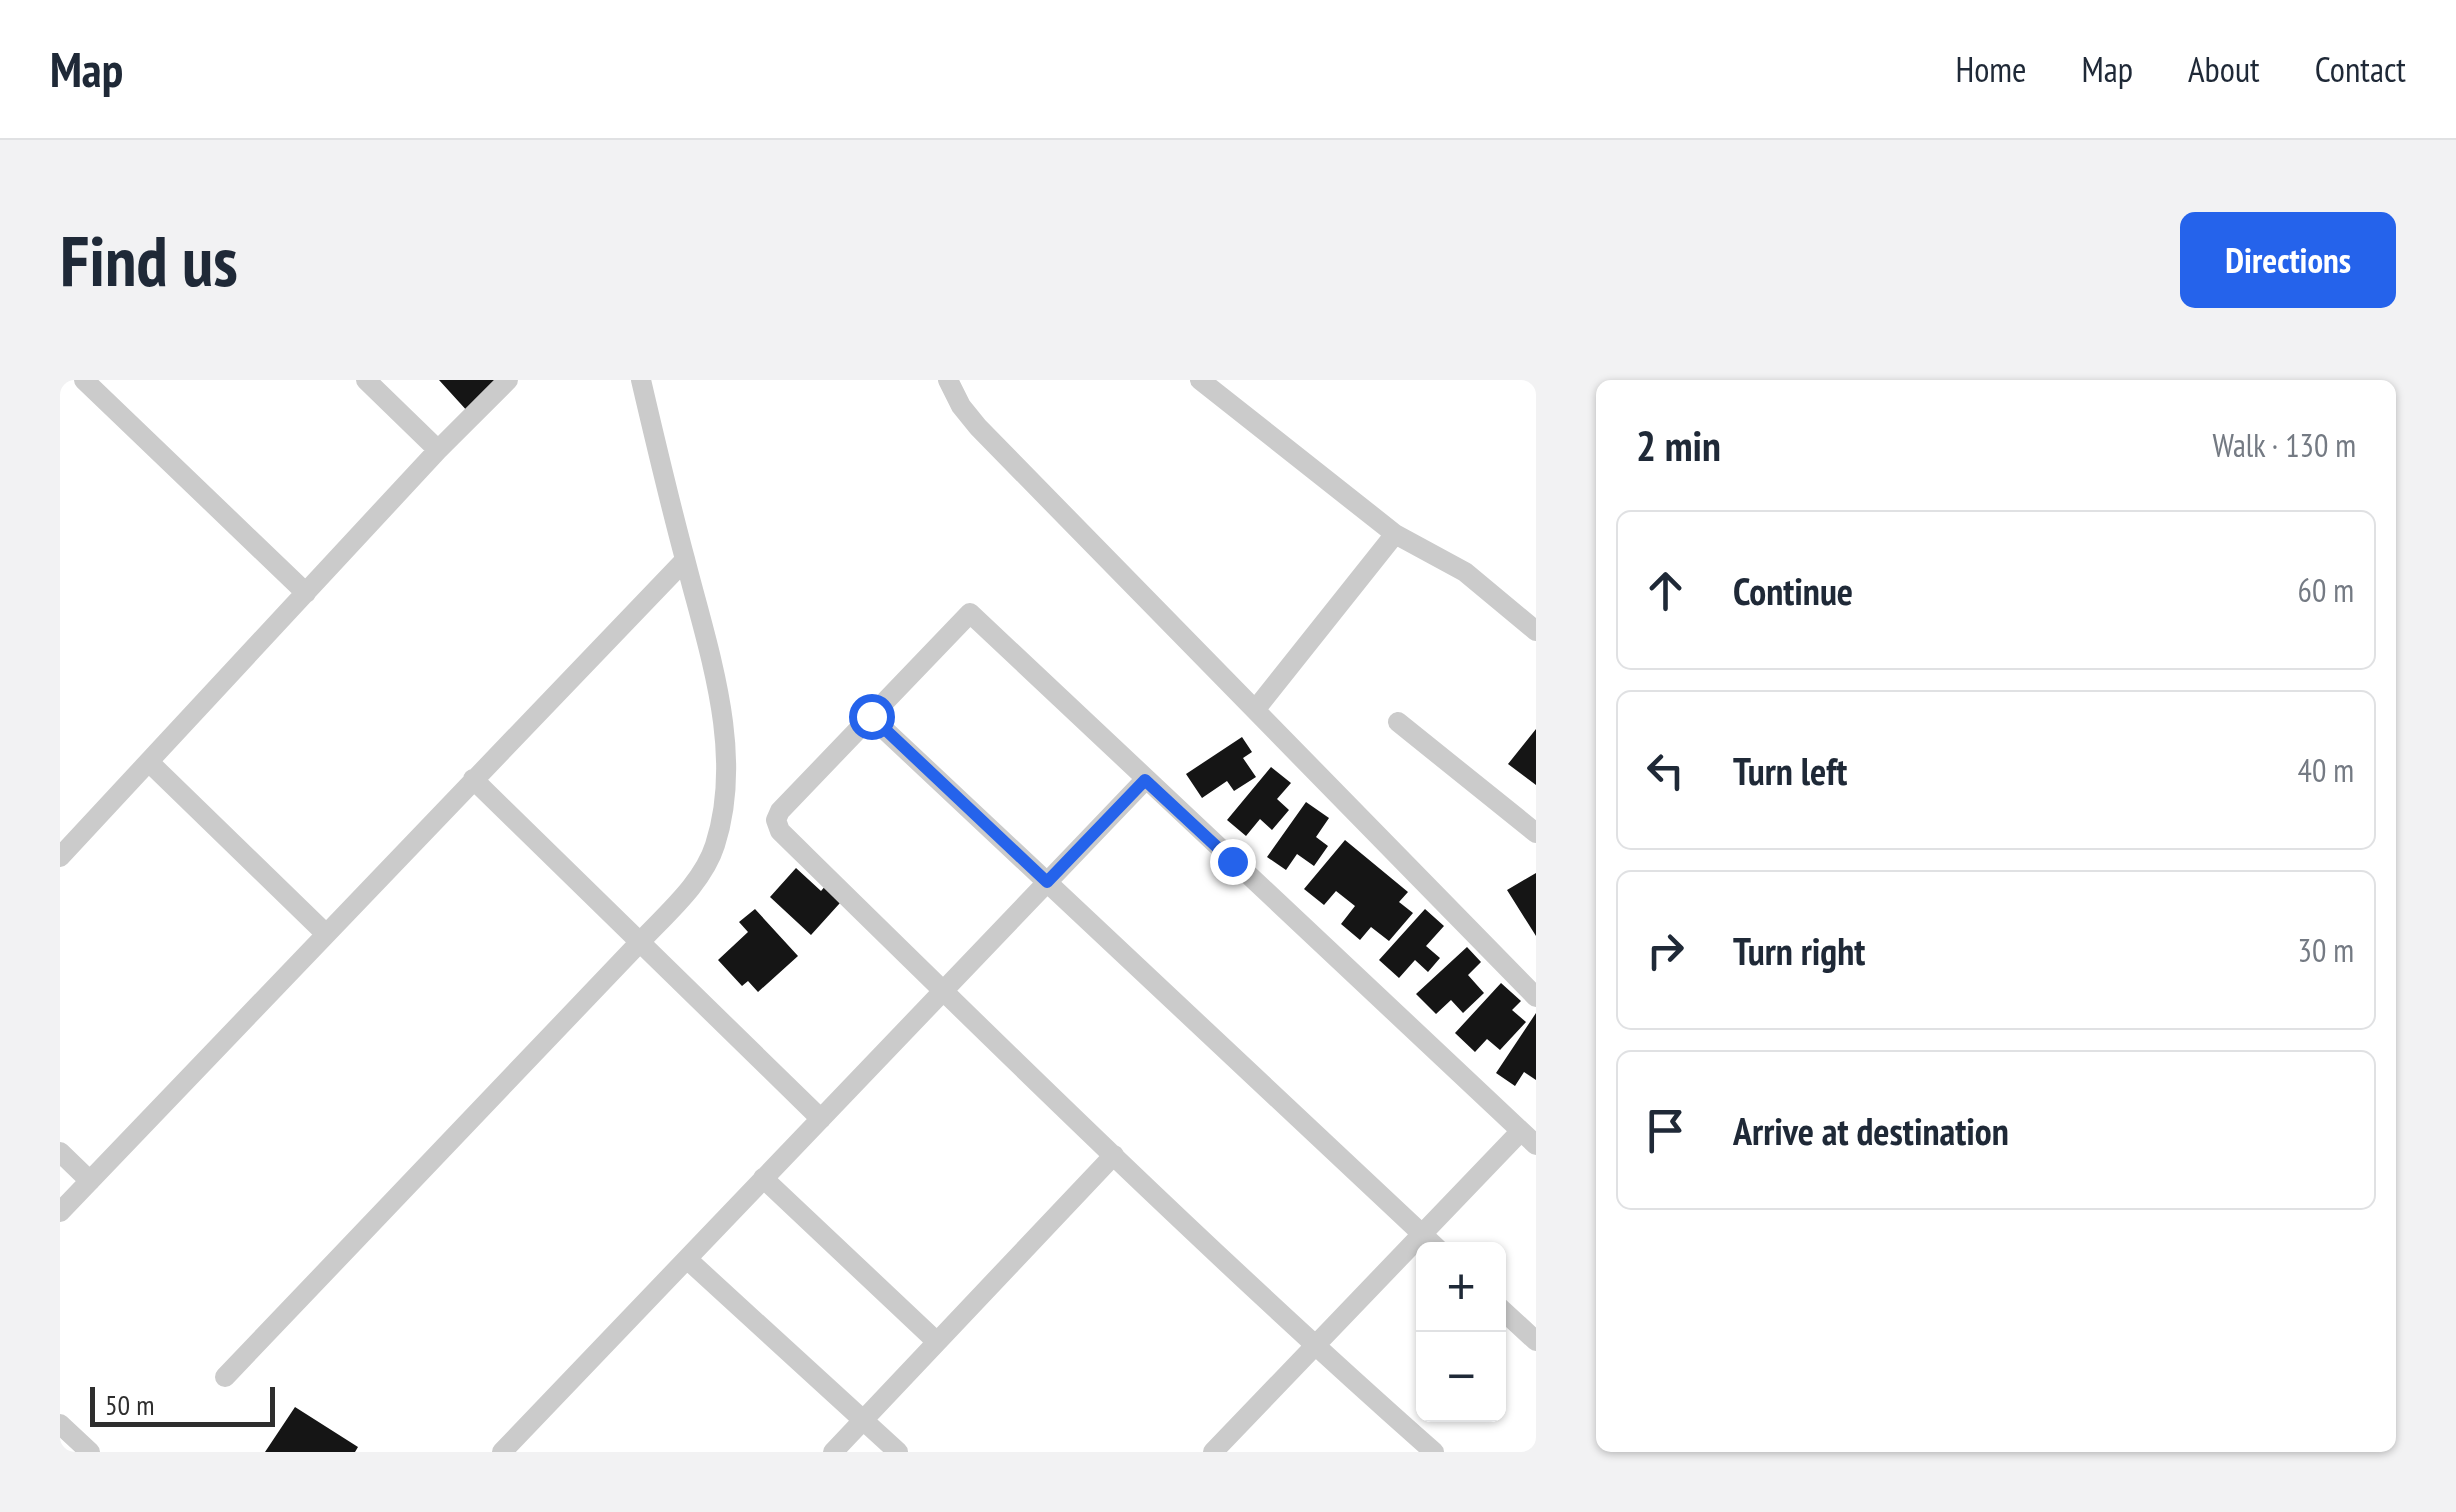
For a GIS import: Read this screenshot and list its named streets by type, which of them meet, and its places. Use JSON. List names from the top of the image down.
{
  "scale_bar": "50 m",
  "page": {
    "header": "Map",
    "nav": [
      "Home",
      "Map",
      "About",
      "Contact"
    ],
    "buttons": "Directions",
    "title": "Find us",
    "heading": ["2 min", "Walk · 130 m"],
    "list": [
      ["Continue", "60 m"],
      ["Turn left", "40 m"],
      ["Turn right", "30 m"],
      "Arrive at destination"
    ],
    "map_buttons": ["+", "−"],
    "scale": "50 m"
  }
}
